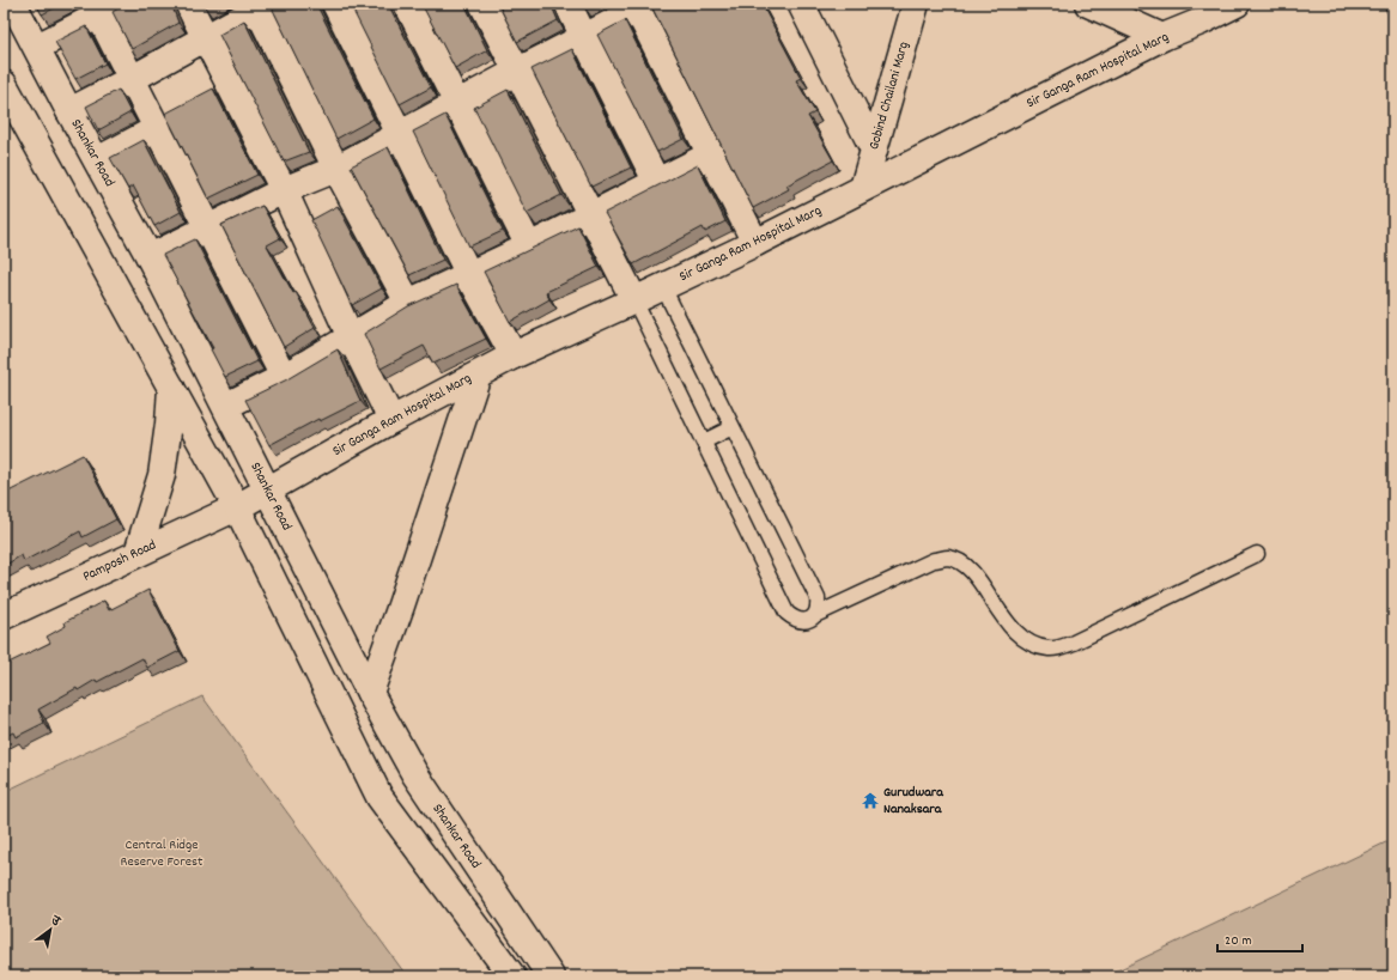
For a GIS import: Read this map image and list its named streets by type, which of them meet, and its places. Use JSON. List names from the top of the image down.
{
  "streets": {
    "street": [
      "Sir Ganga Ram Hospital Marg",
      "Gobind Chailani Marg",
      "Shankar Road",
      "Pamposh Road"
    ]
  },
  "crossings": [
    ["Sir Ganga Ram Hospital Marg", "Gobind Chailani Marg"],
    ["Sir Ganga Ram Hospital Marg", "Shankar Road"],
    ["Sir Ganga Ram Hospital Marg", "Pamposh Road"]
  ],
  "parks": ["Central Ridge Reserve Forest"],
  "places": {
    "temple": ["Gurudwara Nanaksara"]
  },
  "scale_bar": "20 m",
  "north": "top right"
}
